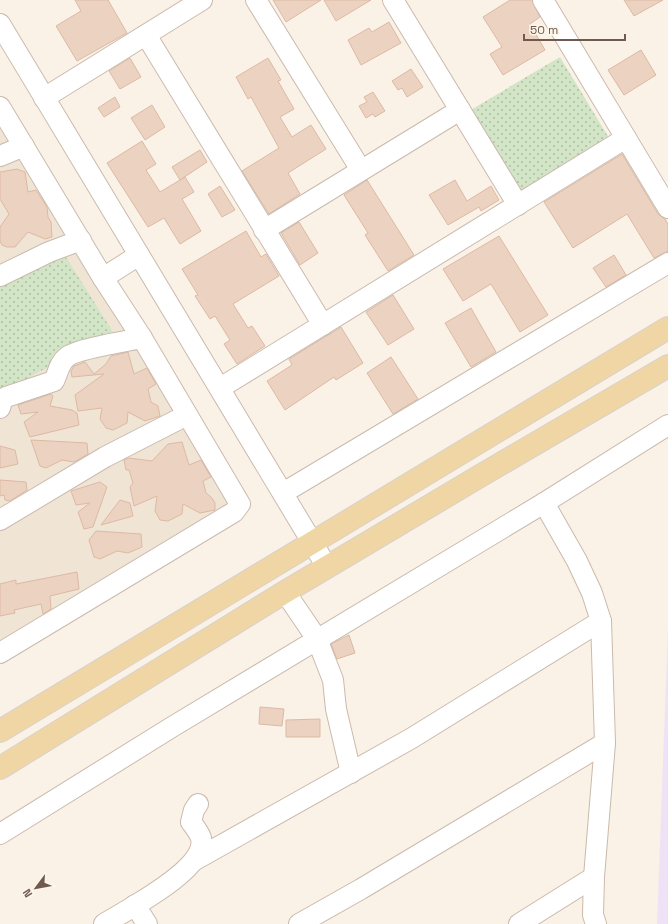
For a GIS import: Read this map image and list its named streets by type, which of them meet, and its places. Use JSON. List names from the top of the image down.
{
  "scale_bar": "50 m",
  "north": "bottom left"
}
